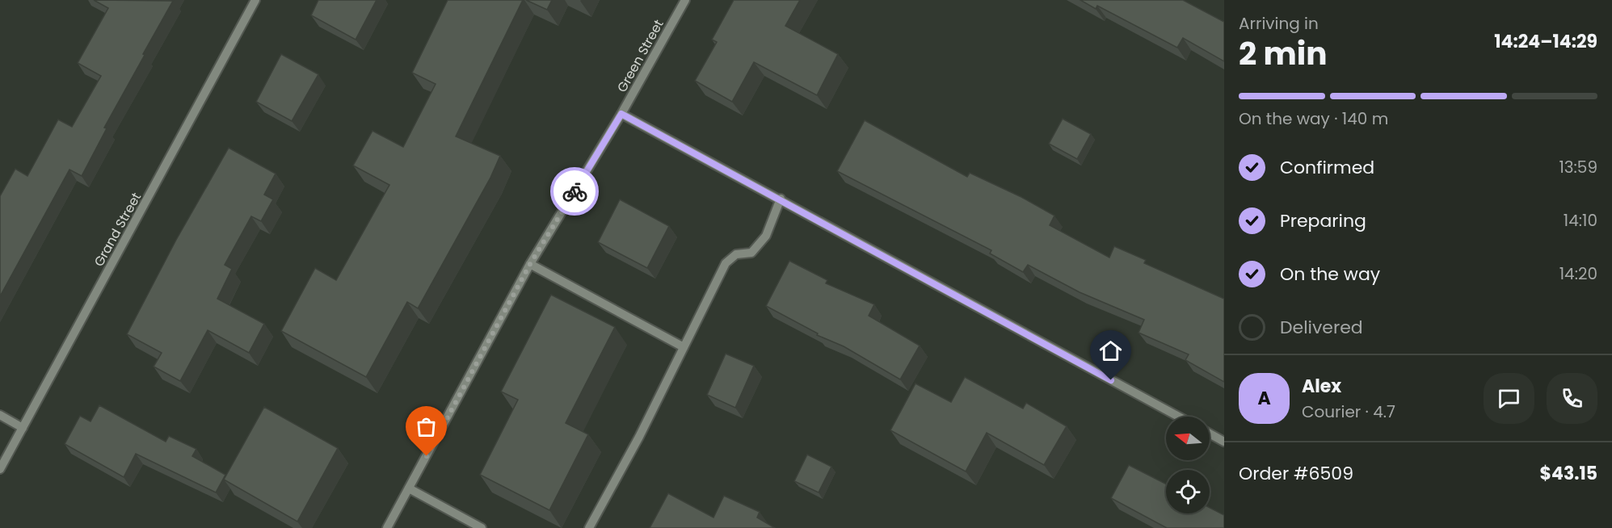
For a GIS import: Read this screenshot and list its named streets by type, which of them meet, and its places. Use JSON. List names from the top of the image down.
{
  "streets": {
    "street": ["Green Street", "Grand Street"]
  },
  "north": "left",
  "page": {
    "heading": ["2 min", "Arriving in", "14:24–14:29"],
    "panel": [
      "Alex",
      "Courier · 4.7",
      "Order #6509",
      "$43.15"
    ],
    "bar": "On the way · 140 m",
    "list": [
      ["Confirmed", "13:59"],
      ["Preparing", "14:10"],
      ["On the way", "14:20"],
      "Delivered"
    ],
    "round": "A"
  }
}
